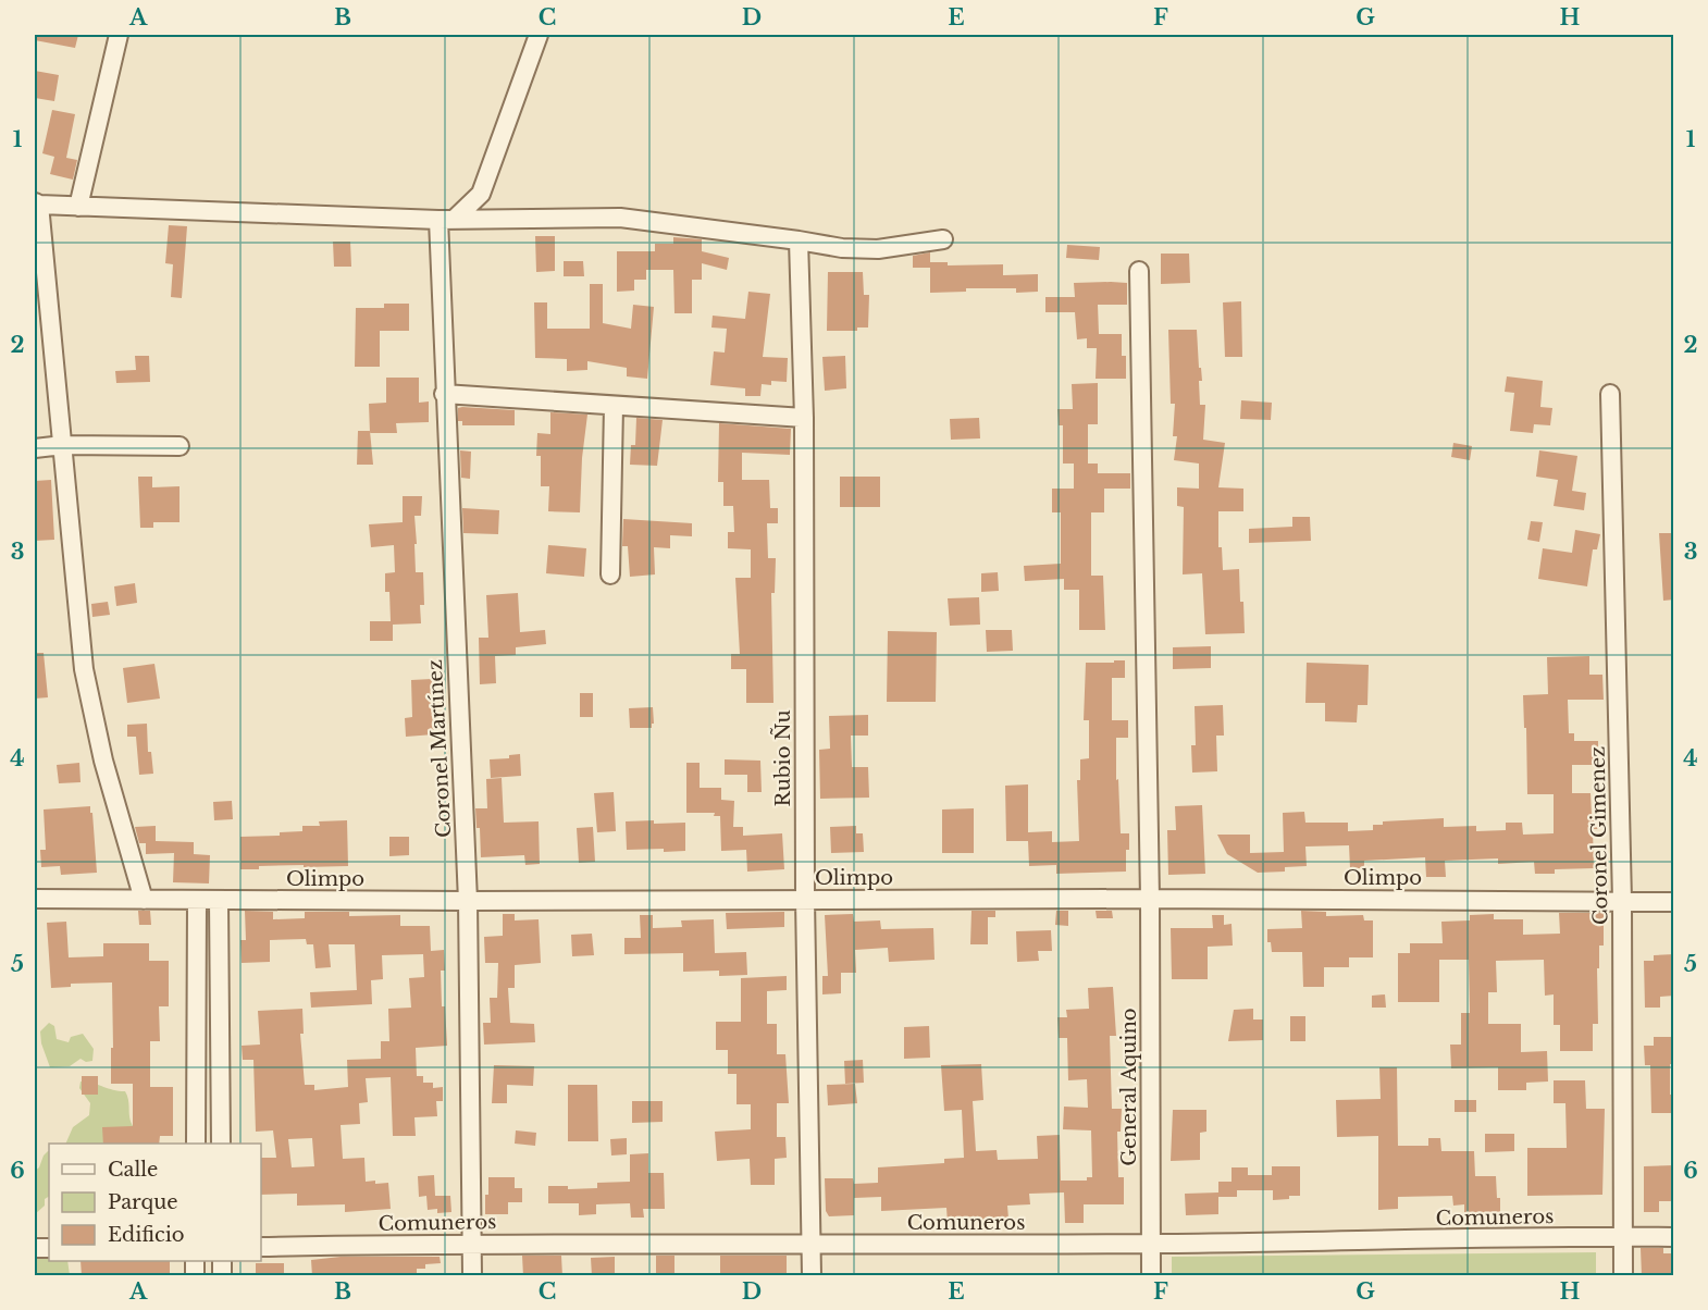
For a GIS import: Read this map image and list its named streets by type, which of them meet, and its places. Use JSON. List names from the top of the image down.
{
  "streets": {
    "street": [
      "Coronel Martínez",
      "Rubio Ñu",
      "Coronel Gimenez",
      "Olimpo",
      "General Aquino",
      "Comuneros"
    ]
  },
  "crossings": [
    ["Coronel Martínez", "Olimpo"],
    ["Coronel Martínez", "Comuneros"],
    ["Rubio Ñu", "Olimpo"],
    ["Rubio Ñu", "Comuneros"],
    ["Coronel Gimenez", "Olimpo"],
    ["Coronel Gimenez", "Comuneros"],
    ["Olimpo", "General Aquino"],
    ["General Aquino", "Comuneros"]
  ],
  "legend": ["Calle", "Parque", "Edificio"],
  "grid": {
    "columns": [
      "A",
      "B",
      "C",
      "D",
      "E",
      "F",
      "G",
      "H"
    ],
    "rows": [
      "1",
      "2",
      "3",
      "4",
      "5",
      "6"
    ]
  }
}
